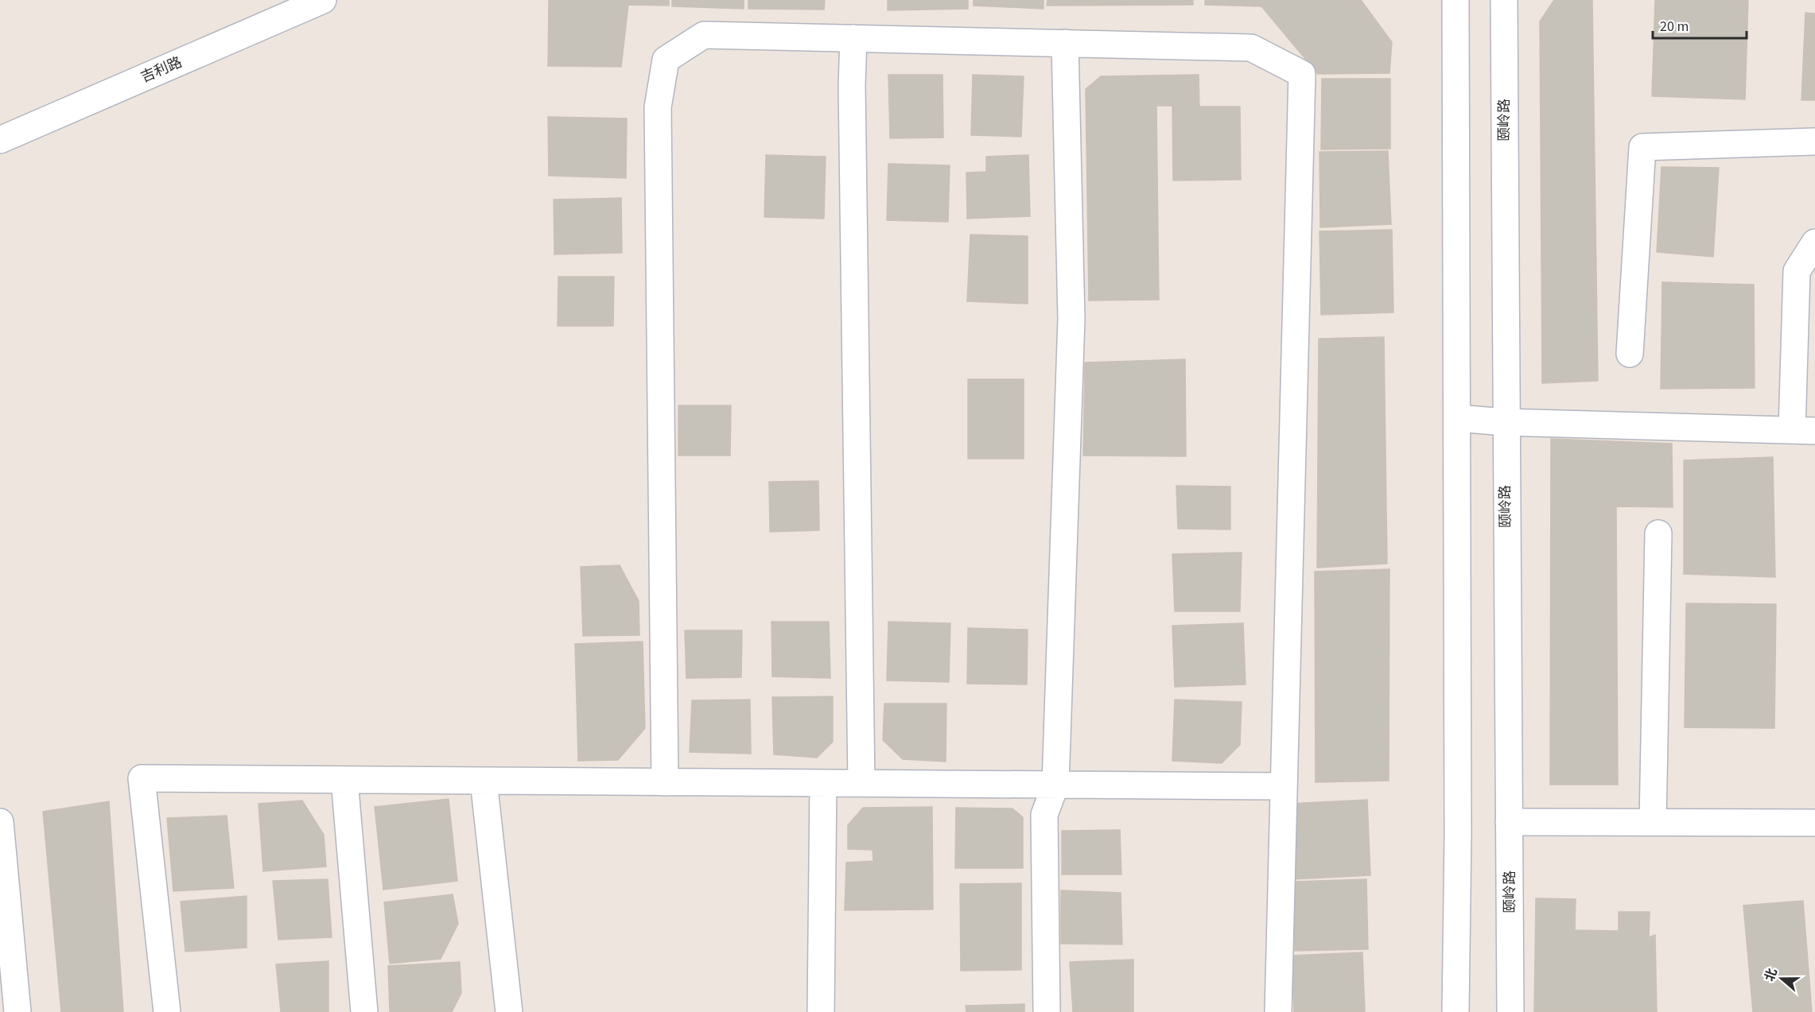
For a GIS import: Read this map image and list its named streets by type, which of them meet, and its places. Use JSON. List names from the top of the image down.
{
  "streets": {
    "street": ["吉利路", "颐岭路"]
  },
  "scale_bar": "20 m",
  "north": "left"
}
